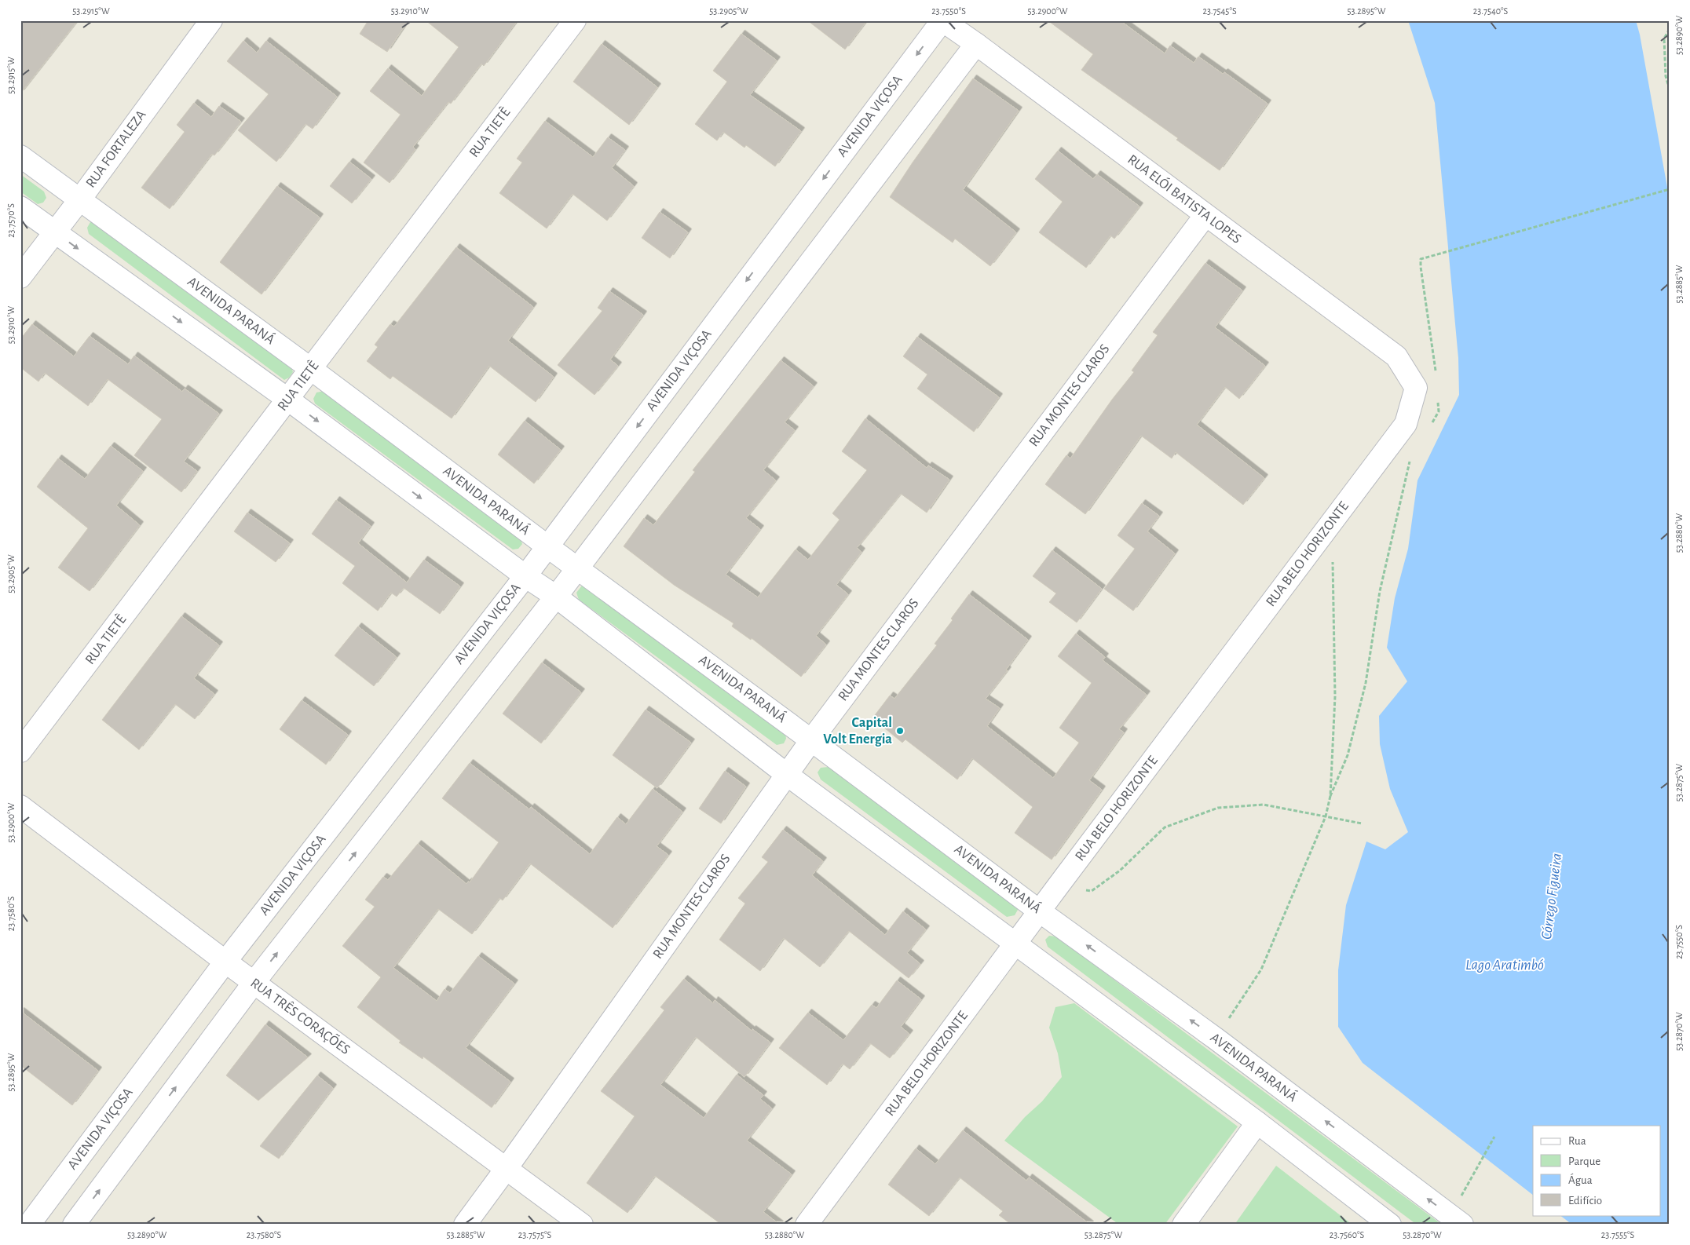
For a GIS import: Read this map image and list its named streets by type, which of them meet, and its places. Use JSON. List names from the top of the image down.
{
  "streets": {
    "street": [
      "AVENIDA VIÇOSA",
      "RUA TIETÊ",
      "RUA FORTALEZA",
      "RUA ELÓI BATISTA LOPES",
      "AVENIDA PARANÁ",
      "RUA MONTES CLAROS",
      "RUA BELO HORIZONTE",
      "RUA TRÊS CORAÇÕES"
    ]
  },
  "crossings": [
    ["AVENIDA VIÇOSA", "RUA ELÓI BATISTA LOPES"],
    ["AVENIDA VIÇOSA", "AVENIDA PARANÁ"],
    ["AVENIDA VIÇOSA", "RUA TRÊS CORAÇÕES"],
    ["RUA TIETÊ", "AVENIDA PARANÁ"],
    ["RUA FORTALEZA", "AVENIDA PARANÁ"],
    ["RUA ELÓI BATISTA LOPES", "RUA MONTES CLAROS"],
    ["RUA ELÓI BATISTA LOPES", "RUA BELO HORIZONTE"],
    ["AVENIDA PARANÁ", "RUA MONTES CLAROS"],
    ["AVENIDA PARANÁ", "RUA BELO HORIZONTE"],
    ["RUA MONTES CLAROS", "RUA TRÊS CORAÇÕES"]
  ],
  "water": ["Córrego Figueira", "Lago Aratimbó"],
  "places": ["Capital Volt Energia"],
  "legend": [
    "Rua",
    "Parque",
    "Água",
    "Edifício"
  ],
  "coordinates": [
    "53.2915°W",
    "53.2910°W",
    "53.2905°W",
    "23.7550°S",
    "53.2900°W",
    "23.7545°S",
    "53.2895°W",
    "23.7540°S",
    "53.2890°W",
    "23.7570°S",
    "53.2885°W",
    "53.2880°W",
    "53.2875°W",
    "23.7580°S",
    "53.2870°W",
    "23.7575°S",
    "23.7560°S",
    "23.7555°S"
  ]
}
